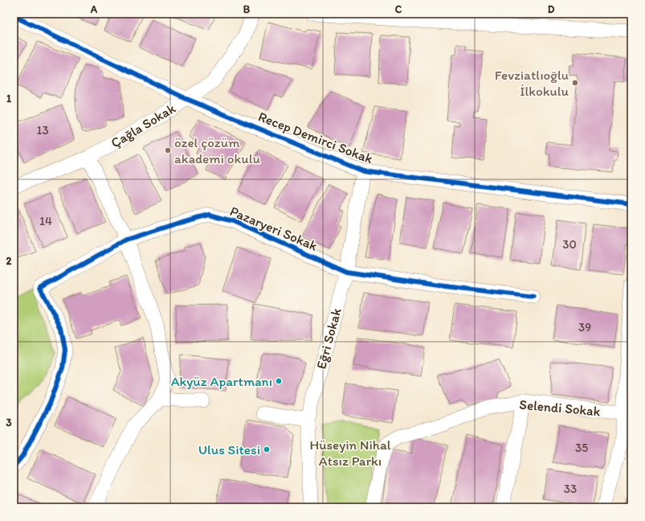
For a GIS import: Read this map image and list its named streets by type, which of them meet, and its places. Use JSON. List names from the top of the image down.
{
  "streets": {
    "street": [
      "Çağla Sokak",
      "Recep Demirci Sokak",
      "Pazaryeri Sokak",
      "Eğri Sokak",
      "Selendi Sokak"
    ]
  },
  "crossings": [
    ["Çağla Sokak", "Recep Demirci Sokak"],
    ["Recep Demirci Sokak", "Eğri Sokak"],
    ["Pazaryeri Sokak", "Eğri Sokak"]
  ],
  "parks": ["Hüseyin Nihal Atsız Parkı"],
  "places": [
    "Fevziatlıoğlu İlkokulu",
    "özel çözüm akademi okulu",
    "Akyüz Apartmanı",
    "Ulus Sitesi"
  ],
  "house_numbers": [
    "13",
    "14",
    "30",
    "39",
    "35",
    "33"
  ],
  "grid": {
    "columns": [
      "A",
      "B",
      "C",
      "D"
    ],
    "rows": ["1", "2", "3"]
  }
}
